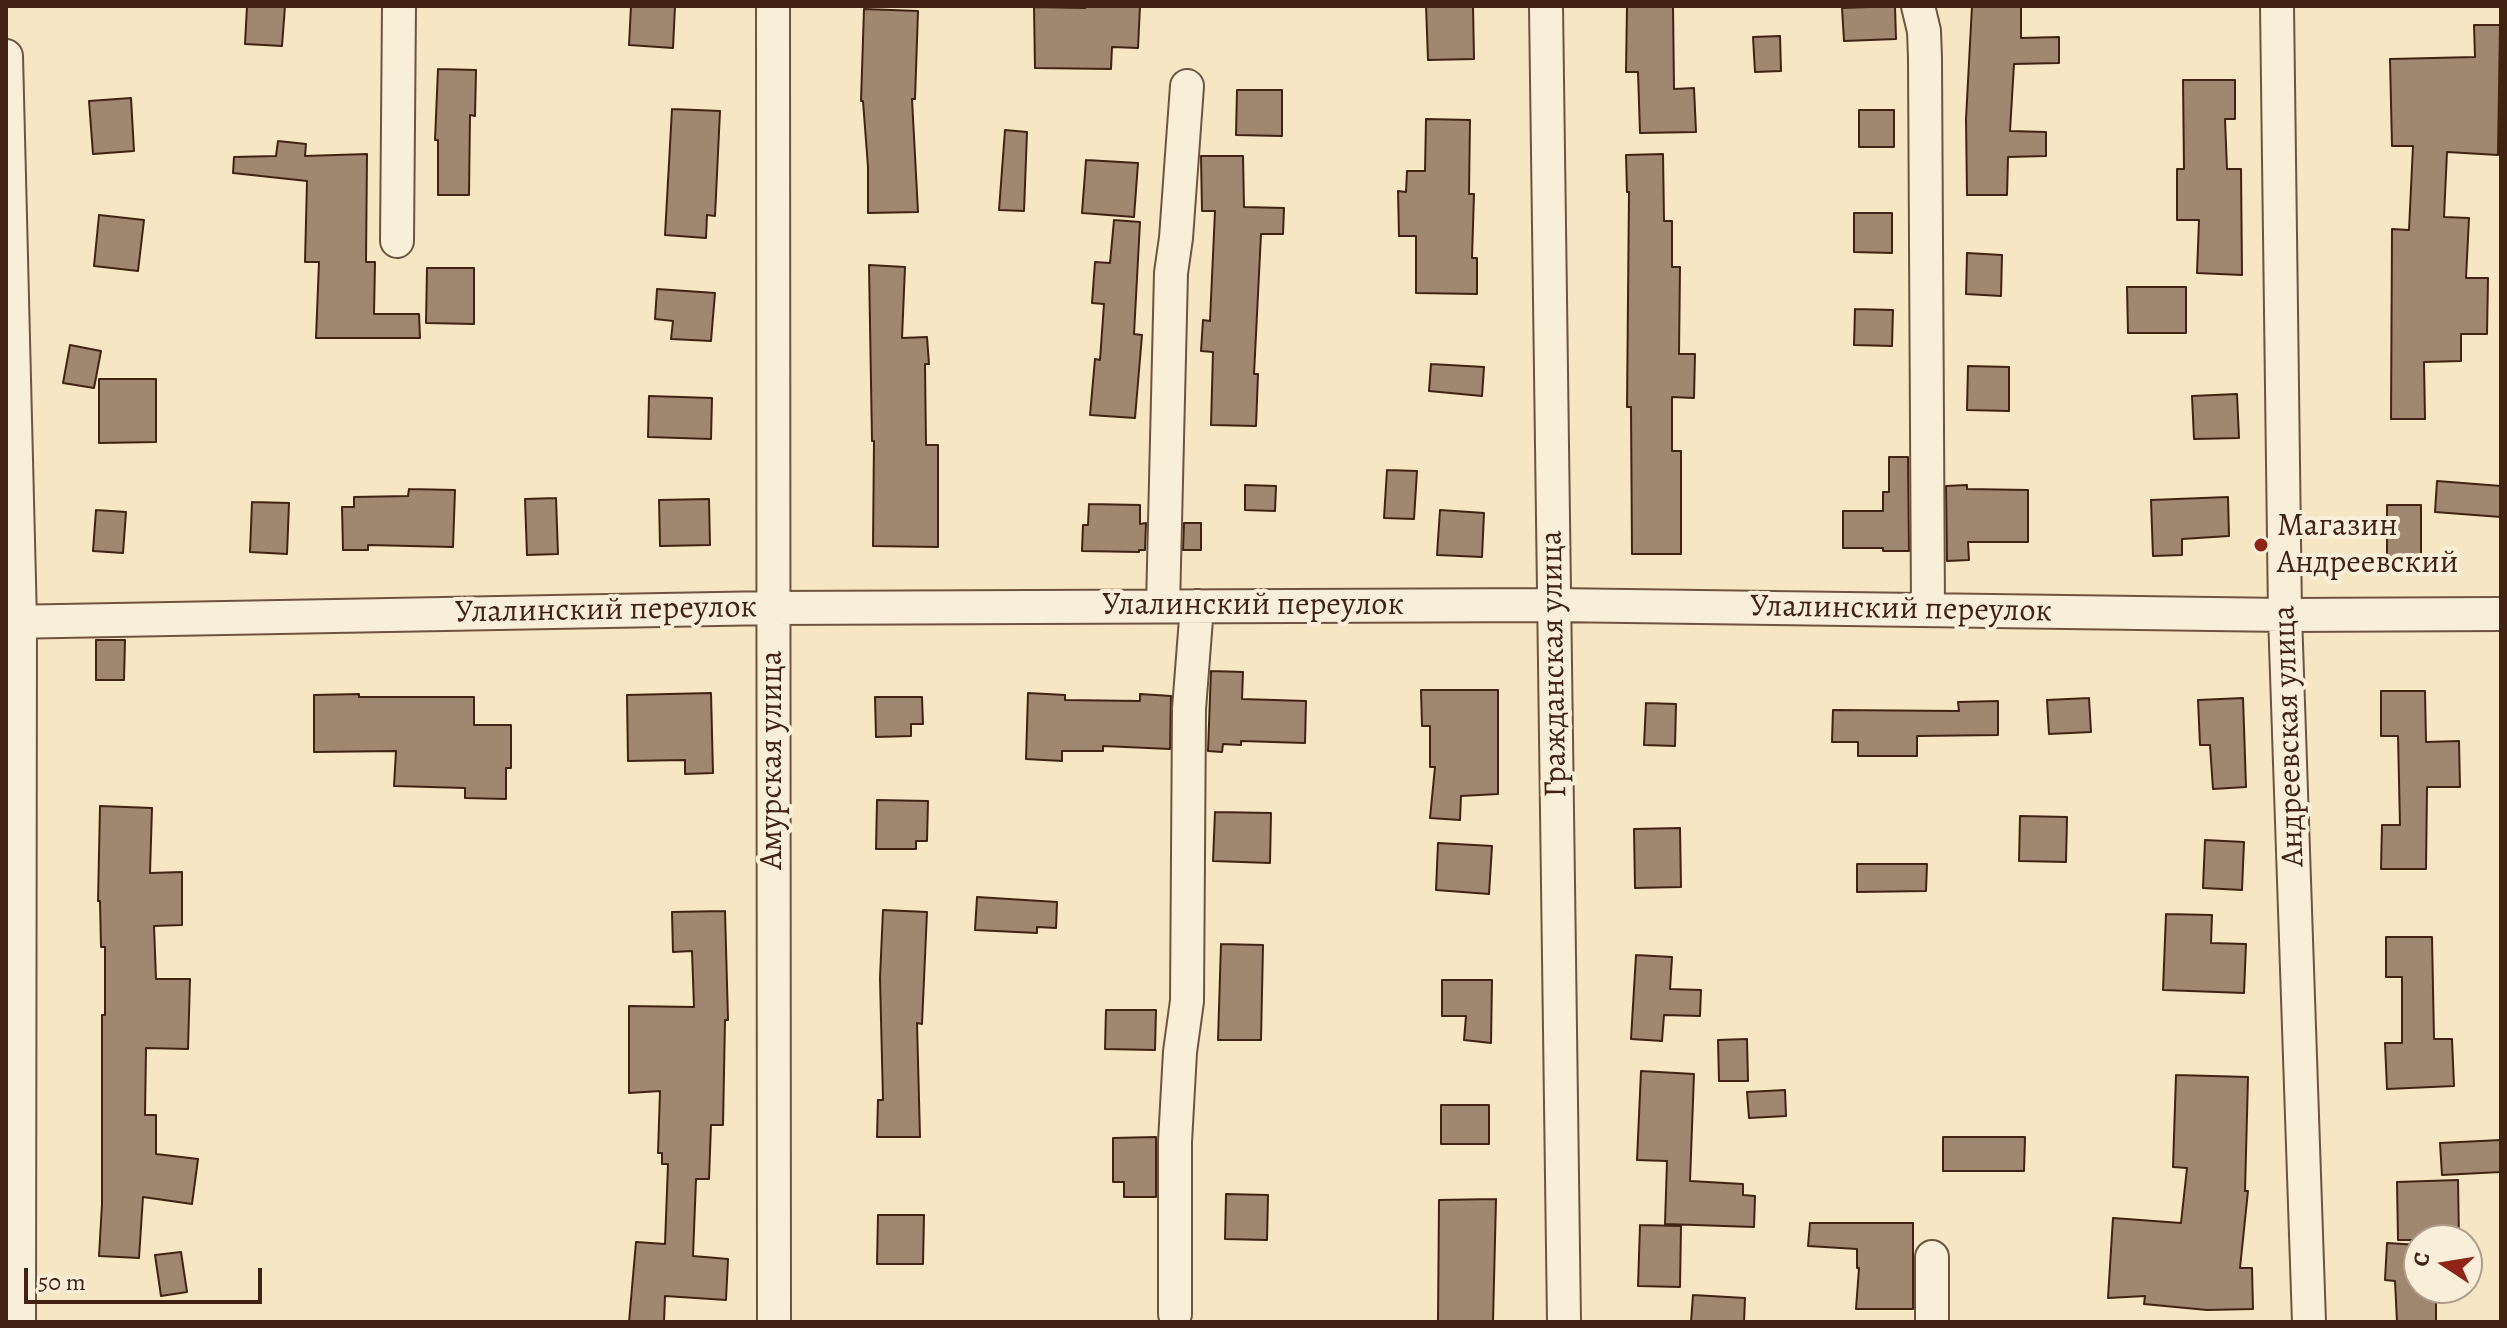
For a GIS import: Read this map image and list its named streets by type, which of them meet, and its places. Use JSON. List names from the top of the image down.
{
  "streets": {
    "street": [
      "Улалинский переулок",
      "Гражданская улица",
      "Андреевская улица",
      "Амурская улица"
    ]
  },
  "crossings": [
    ["Улалинский переулок", "Гражданская улица"],
    ["Улалинский переулок", "Андреевская улица"],
    ["Улалинский переулок", "Амурская улица"]
  ],
  "places": ["Магазин Андреевский"],
  "scale_bar": "50 m",
  "north": "left"
}
